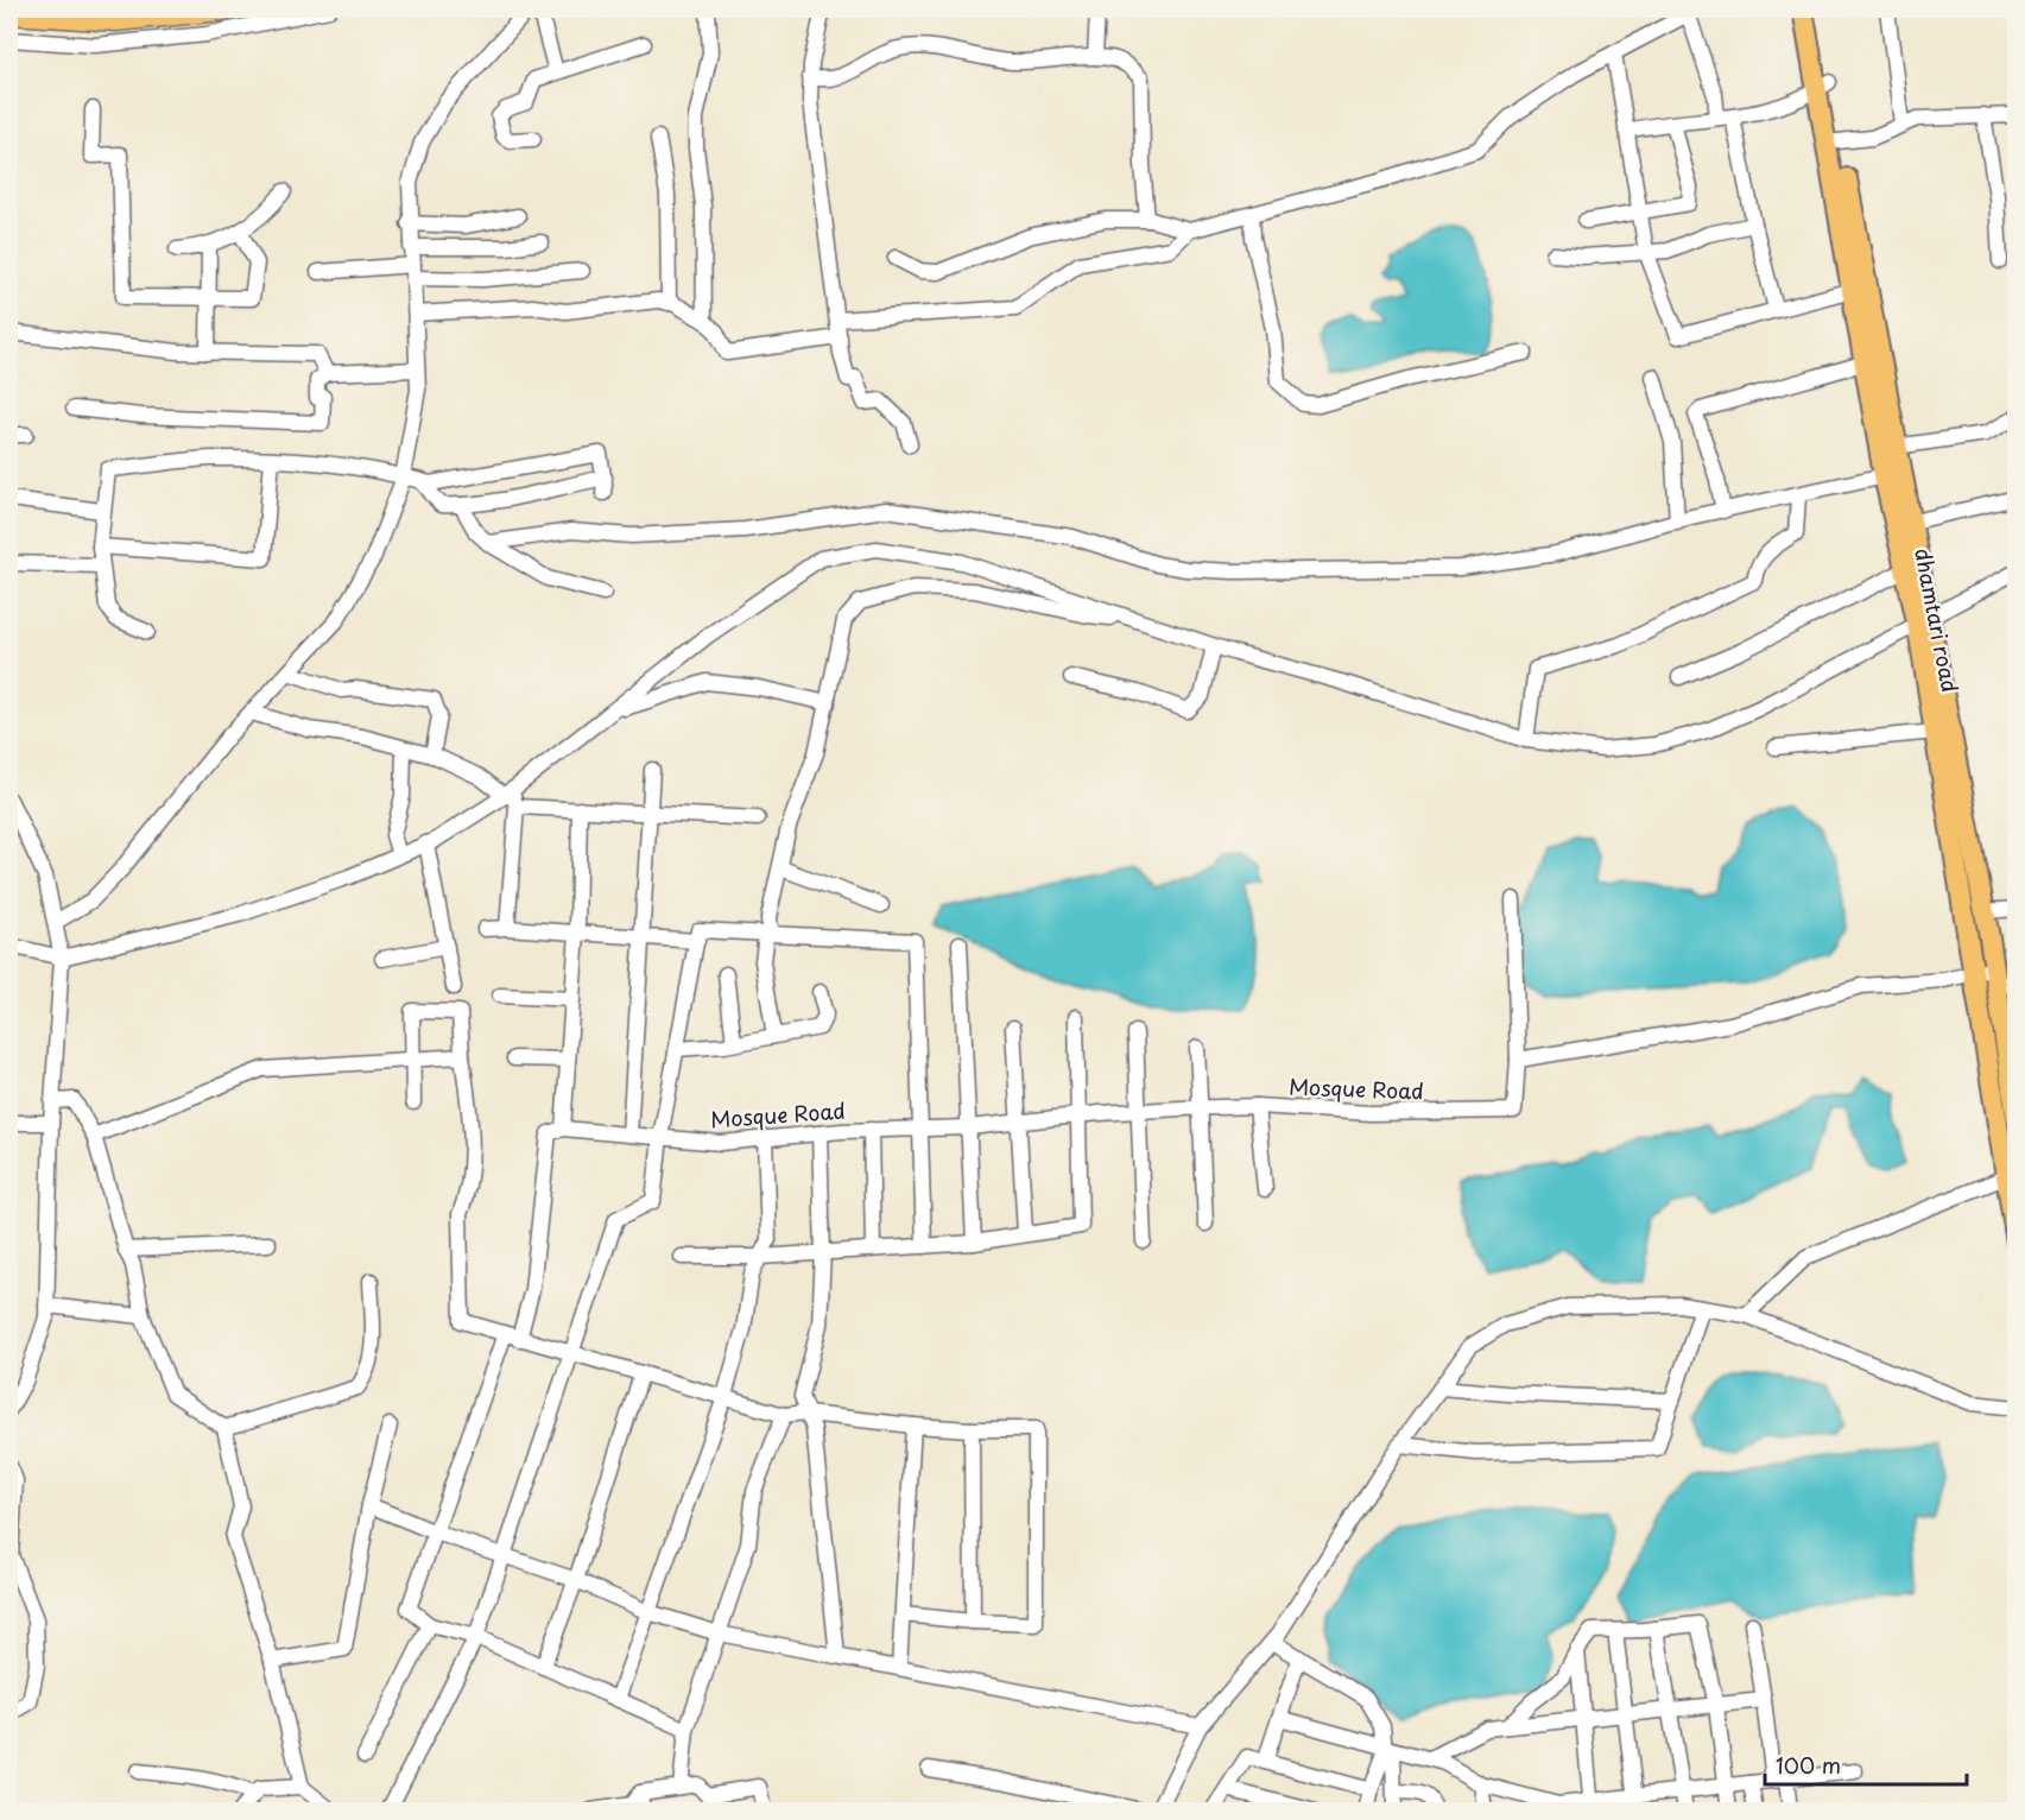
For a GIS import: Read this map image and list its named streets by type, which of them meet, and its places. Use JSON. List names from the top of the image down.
{
  "streets": {
    "main road": ["dhamtari road"],
    "street": ["Mosque Road"]
  },
  "scale_bar": "100 m"
}
